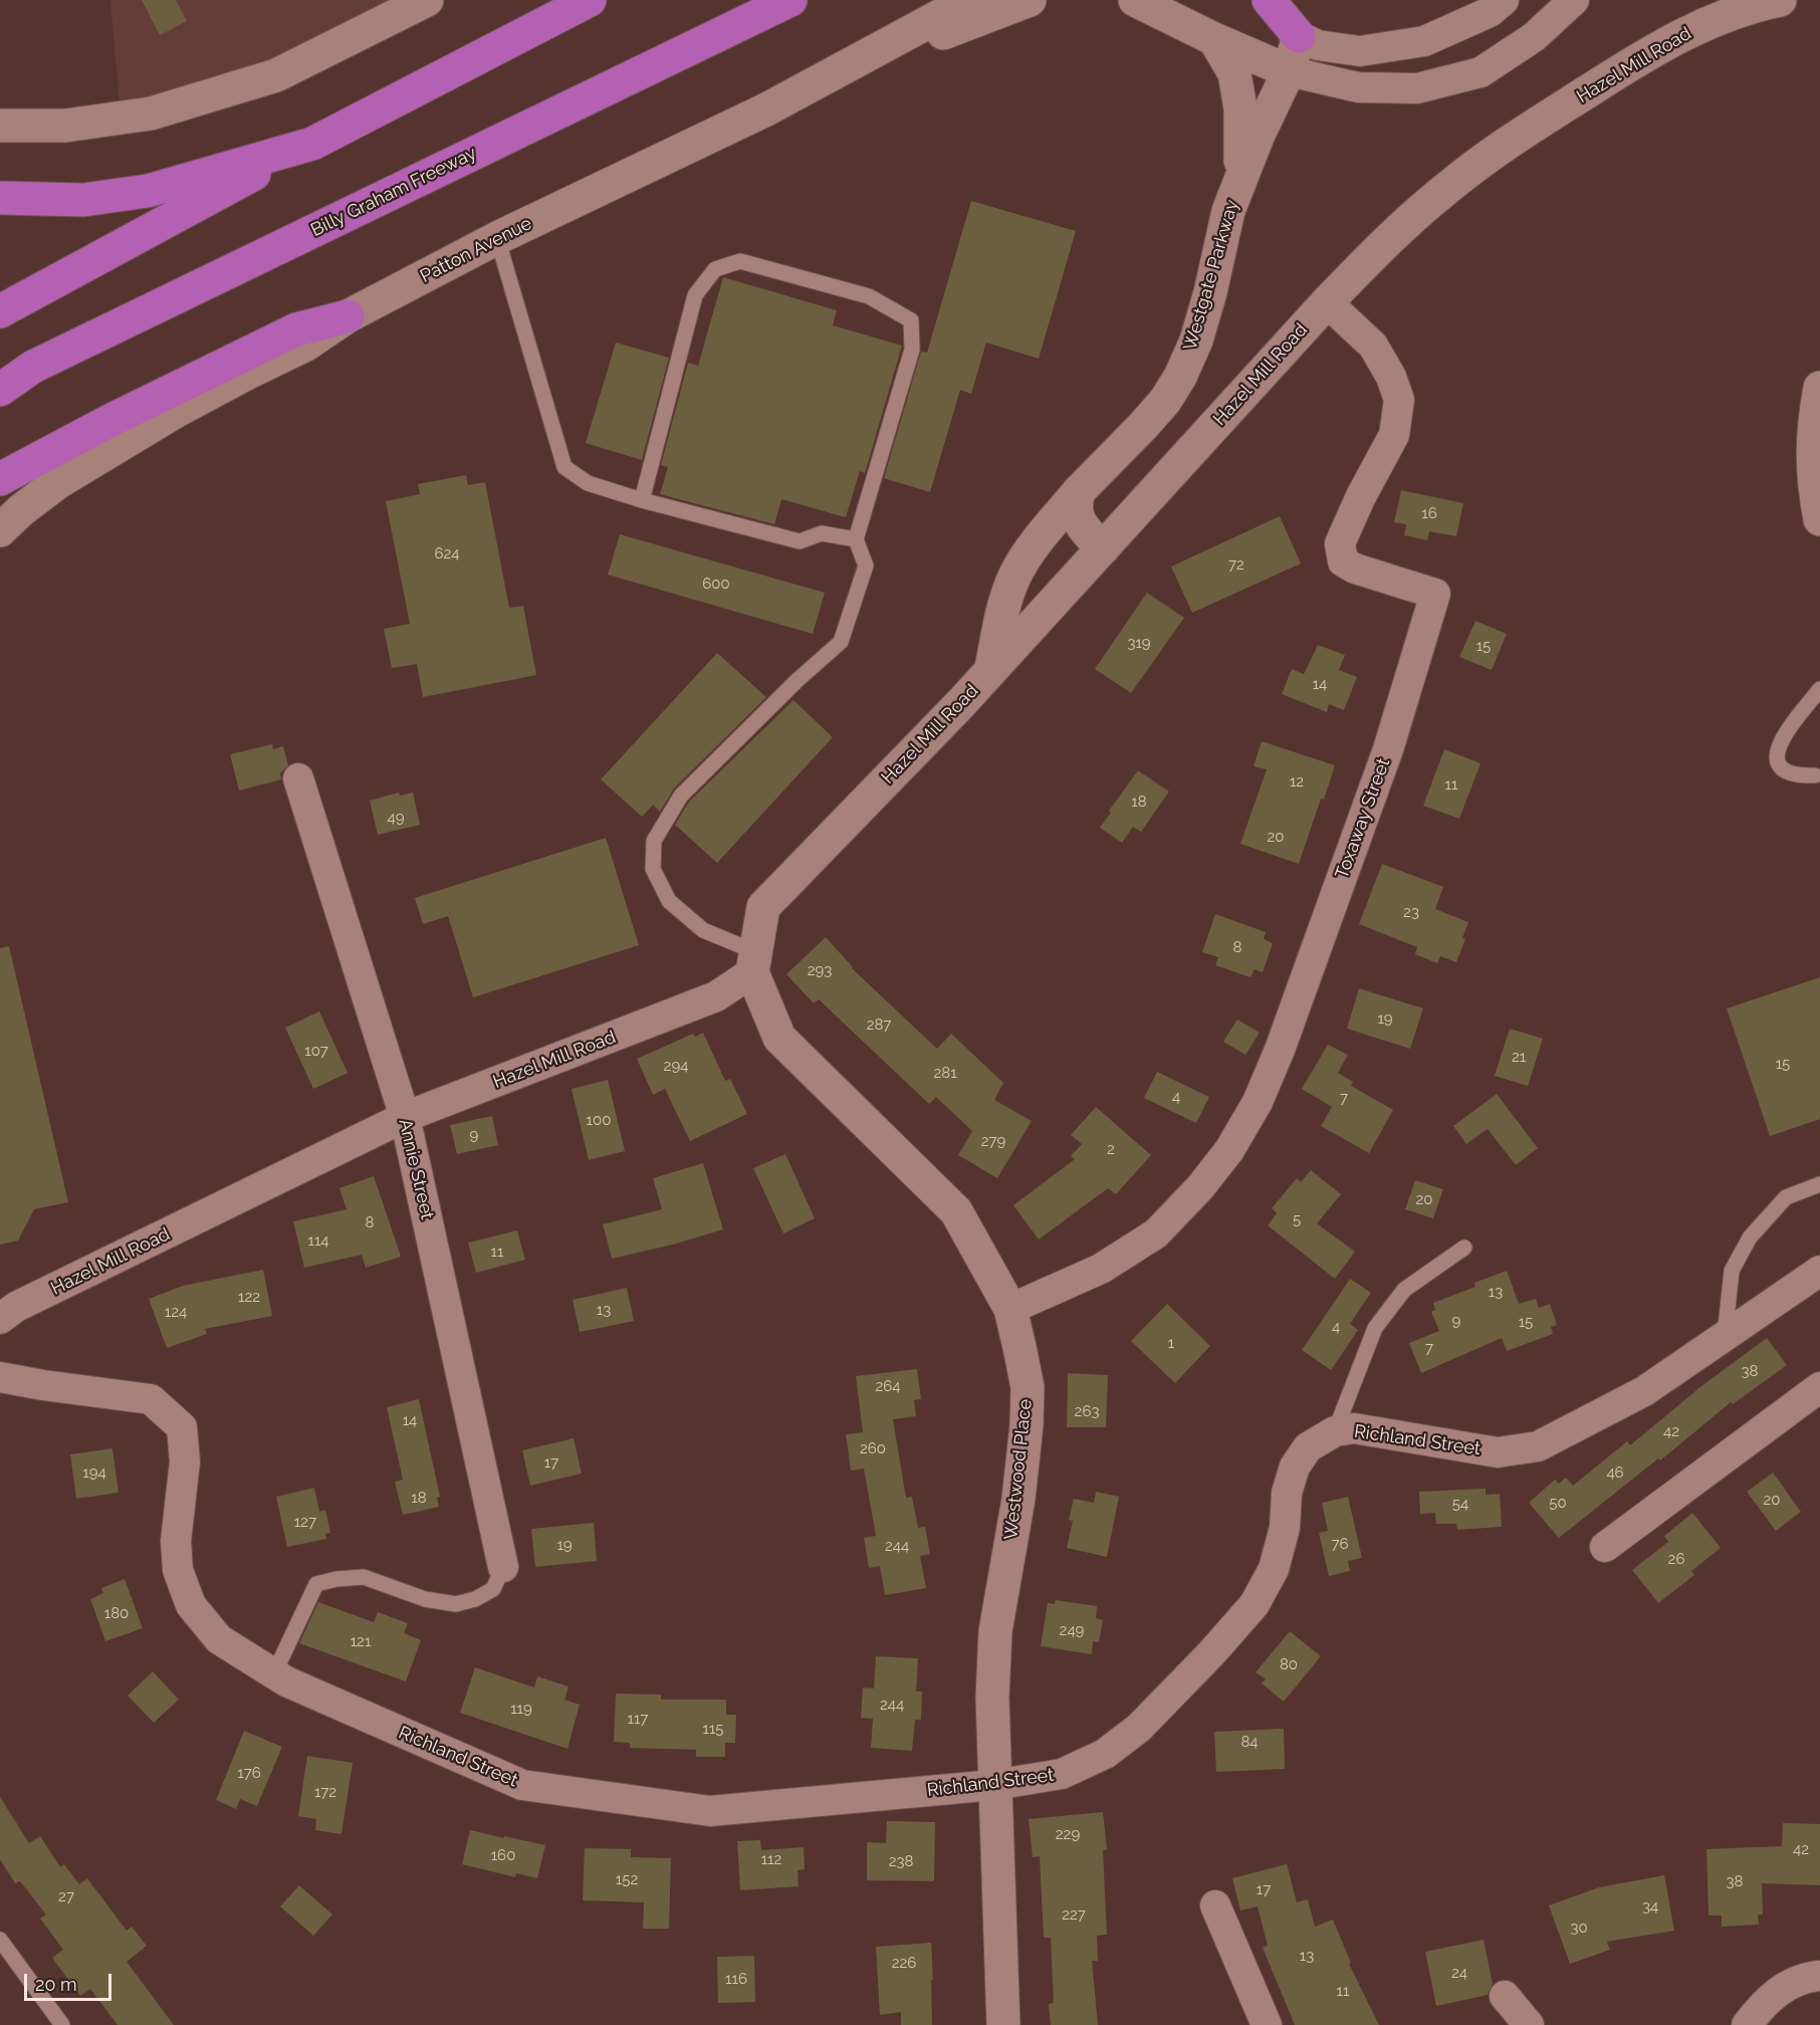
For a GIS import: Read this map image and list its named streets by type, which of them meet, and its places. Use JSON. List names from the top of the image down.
{
  "streets": {
    "highway": ["Billy Graham Freeway"],
    "street": [
      "Hazel Mill Road",
      "Patton Avenue",
      "Westgate Parkway",
      "Toxaway Street",
      "Annie Street",
      "Richland Street",
      "Westwood Place"
    ]
  },
  "crossings": [
    ["Hazel Mill Road", "Westgate Parkway"],
    ["Hazel Mill Road", "Toxaway Street"],
    ["Hazel Mill Road", "Annie Street"],
    ["Hazel Mill Road", "Westwood Place"],
    ["Toxaway Street", "Westwood Place"],
    ["Richland Street", "Westwood Place"]
  ],
  "house_numbers": [
    "16",
    "624",
    "72",
    "600",
    "319",
    "15",
    "14",
    "12",
    "11",
    "18",
    "49",
    "20",
    "23",
    "8",
    "293",
    "19",
    "287",
    "107",
    "21",
    "15",
    "294",
    "281",
    "4",
    "7",
    "100",
    "9",
    "279",
    "2",
    "20",
    "5",
    "8",
    "114",
    "11",
    "13",
    "122",
    "13",
    "124",
    "9",
    "15",
    "4",
    "1",
    "7",
    "38",
    "264",
    "263",
    "14",
    "42",
    "260",
    "17",
    "194",
    "46",
    "18",
    "20",
    "50",
    "54",
    "127",
    "76",
    "19",
    "244",
    "26",
    "180",
    "249",
    "121",
    "80",
    "244",
    "119",
    "117",
    "115",
    "84",
    "176",
    "172",
    "229",
    "42",
    "160",
    "112",
    "238",
    "152",
    "38",
    "17",
    "27",
    "34",
    "227",
    "30",
    "13",
    "226",
    "24",
    "116",
    "11"
  ],
  "scale_bar": "20 m"
}
